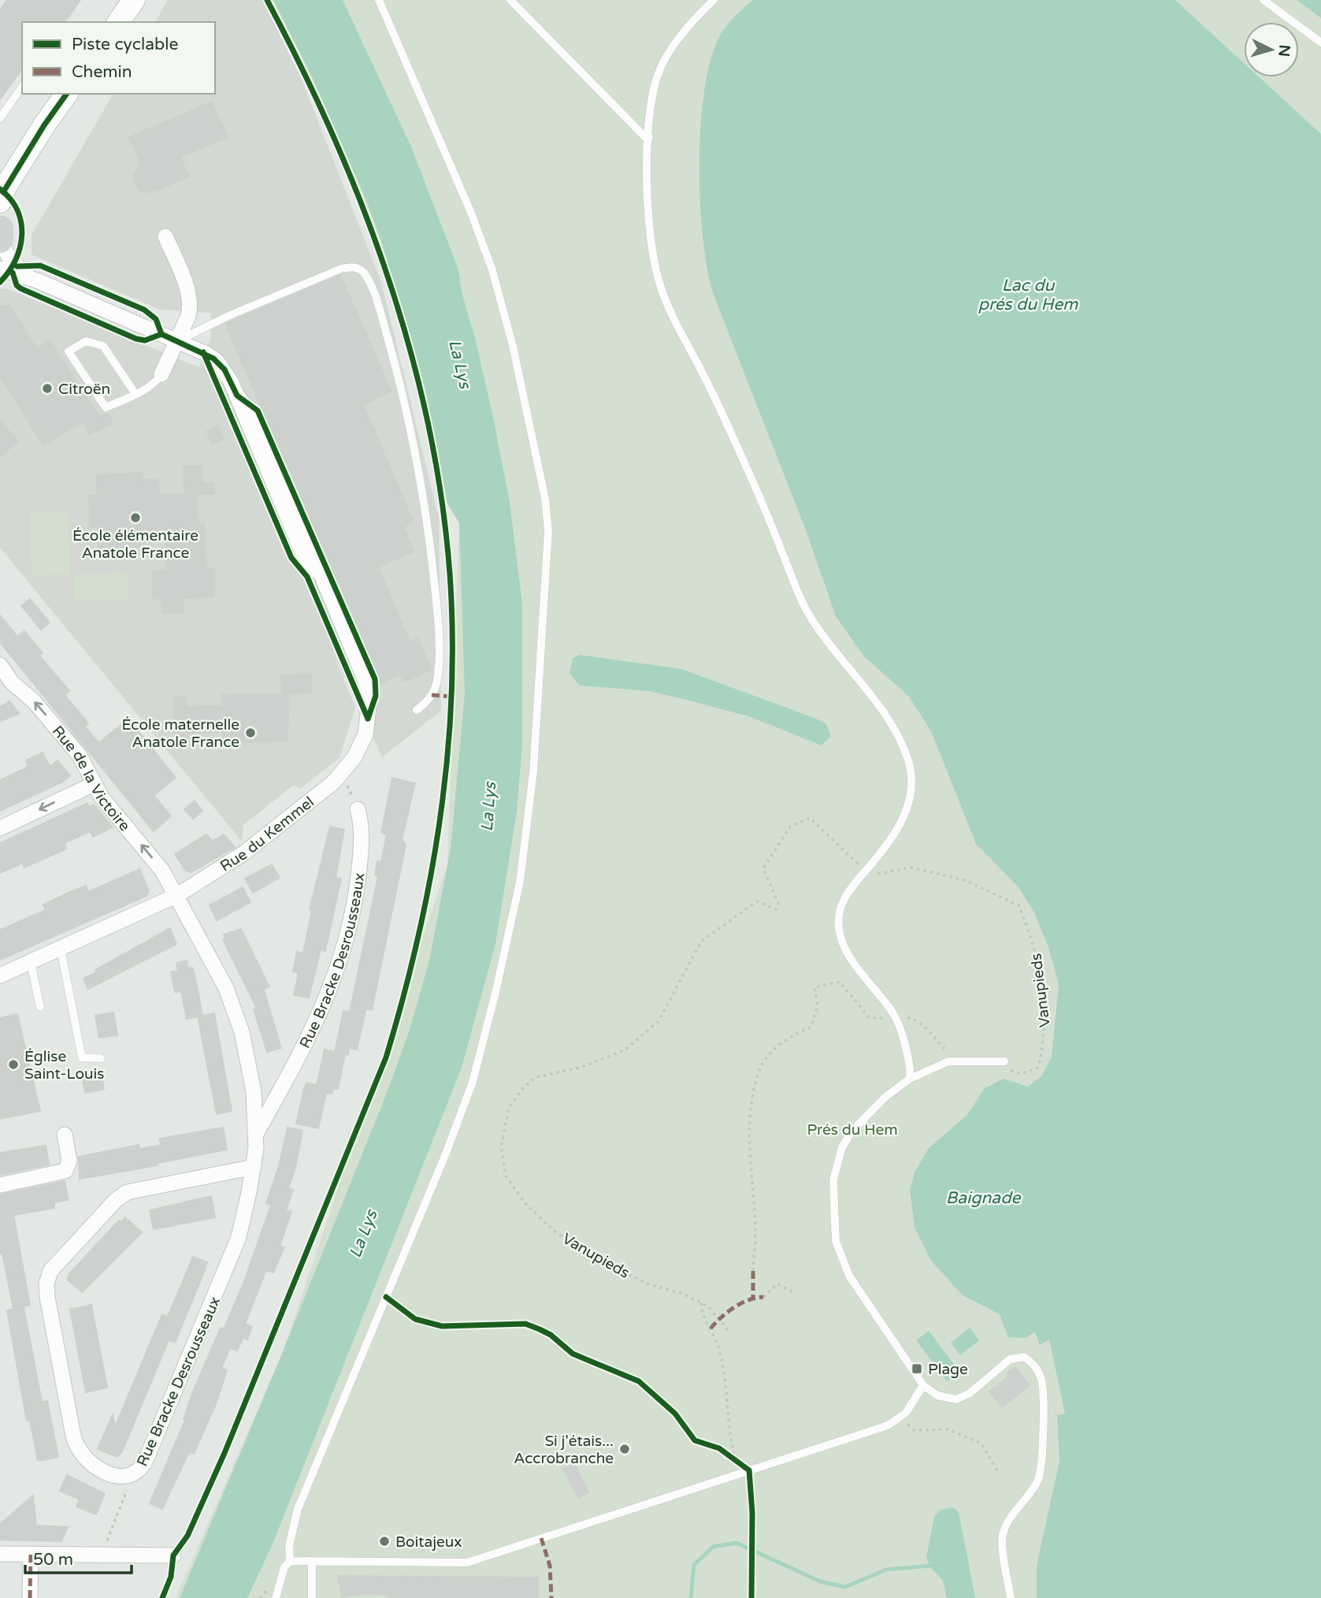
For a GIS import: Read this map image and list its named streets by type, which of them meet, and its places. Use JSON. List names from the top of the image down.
{
  "streets": {
    "street": ["Rue de la Victoire", "Rue du Kemmel", "Rue Bracke Desrousseaux"],
    "path": ["Vanupieds"]
  },
  "crossings": [
    ["Rue de la Victoire", "Rue du Kemmel"],
    ["Rue de la Victoire", "Rue Bracke Desrousseaux"],
    ["Rue du Kemmel", "Rue Bracke Desrousseaux"]
  ],
  "one_way": ["Rue de la Victoire"],
  "water": ["Lac du prés du Hem", "La Lys", "Baignade"],
  "parks": ["Prés du Hem"],
  "places": {
    "other": [
      "Citroën",
      "École élémentaire Anatole France",
      "École maternelle Anatole France",
      "Église Saint-Louis",
      "Si j'étais... Accrobranche",
      "Boitajeux"
    ],
    "transit": ["Plage"]
  },
  "legend": ["Piste cyclable", "Chemin"],
  "scale_bar": "50 m",
  "north": "right"
}
